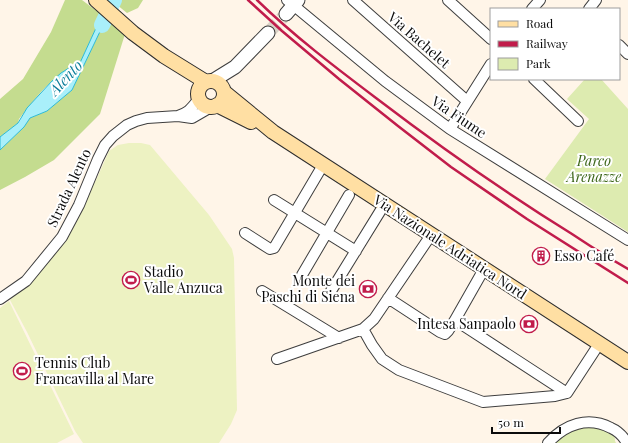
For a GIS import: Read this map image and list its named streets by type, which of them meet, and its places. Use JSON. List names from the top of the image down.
{
  "streets": {
    "main road": ["Via Nazionale Adriatica Nord"],
    "street": ["Via Bachelet", "Via Fiume", "Strada Alento"]
  },
  "crossings": [
    ["Strada Alento", "Via Nazionale Adriatica Nord"]
  ],
  "water": ["Alento"],
  "parks": ["Parco Arenazze"],
  "places": {
    "building": ["Esso Café"],
    "sports": ["Stadio Valle Anzuca", "Tennis Club Francavilla al Mare"],
    "bank": ["Monte dei Paschi di Siena", "Intesa Sanpaolo"]
  },
  "legend": ["Road", "Railway", "Park"],
  "scale_bar": "50 m"
}
